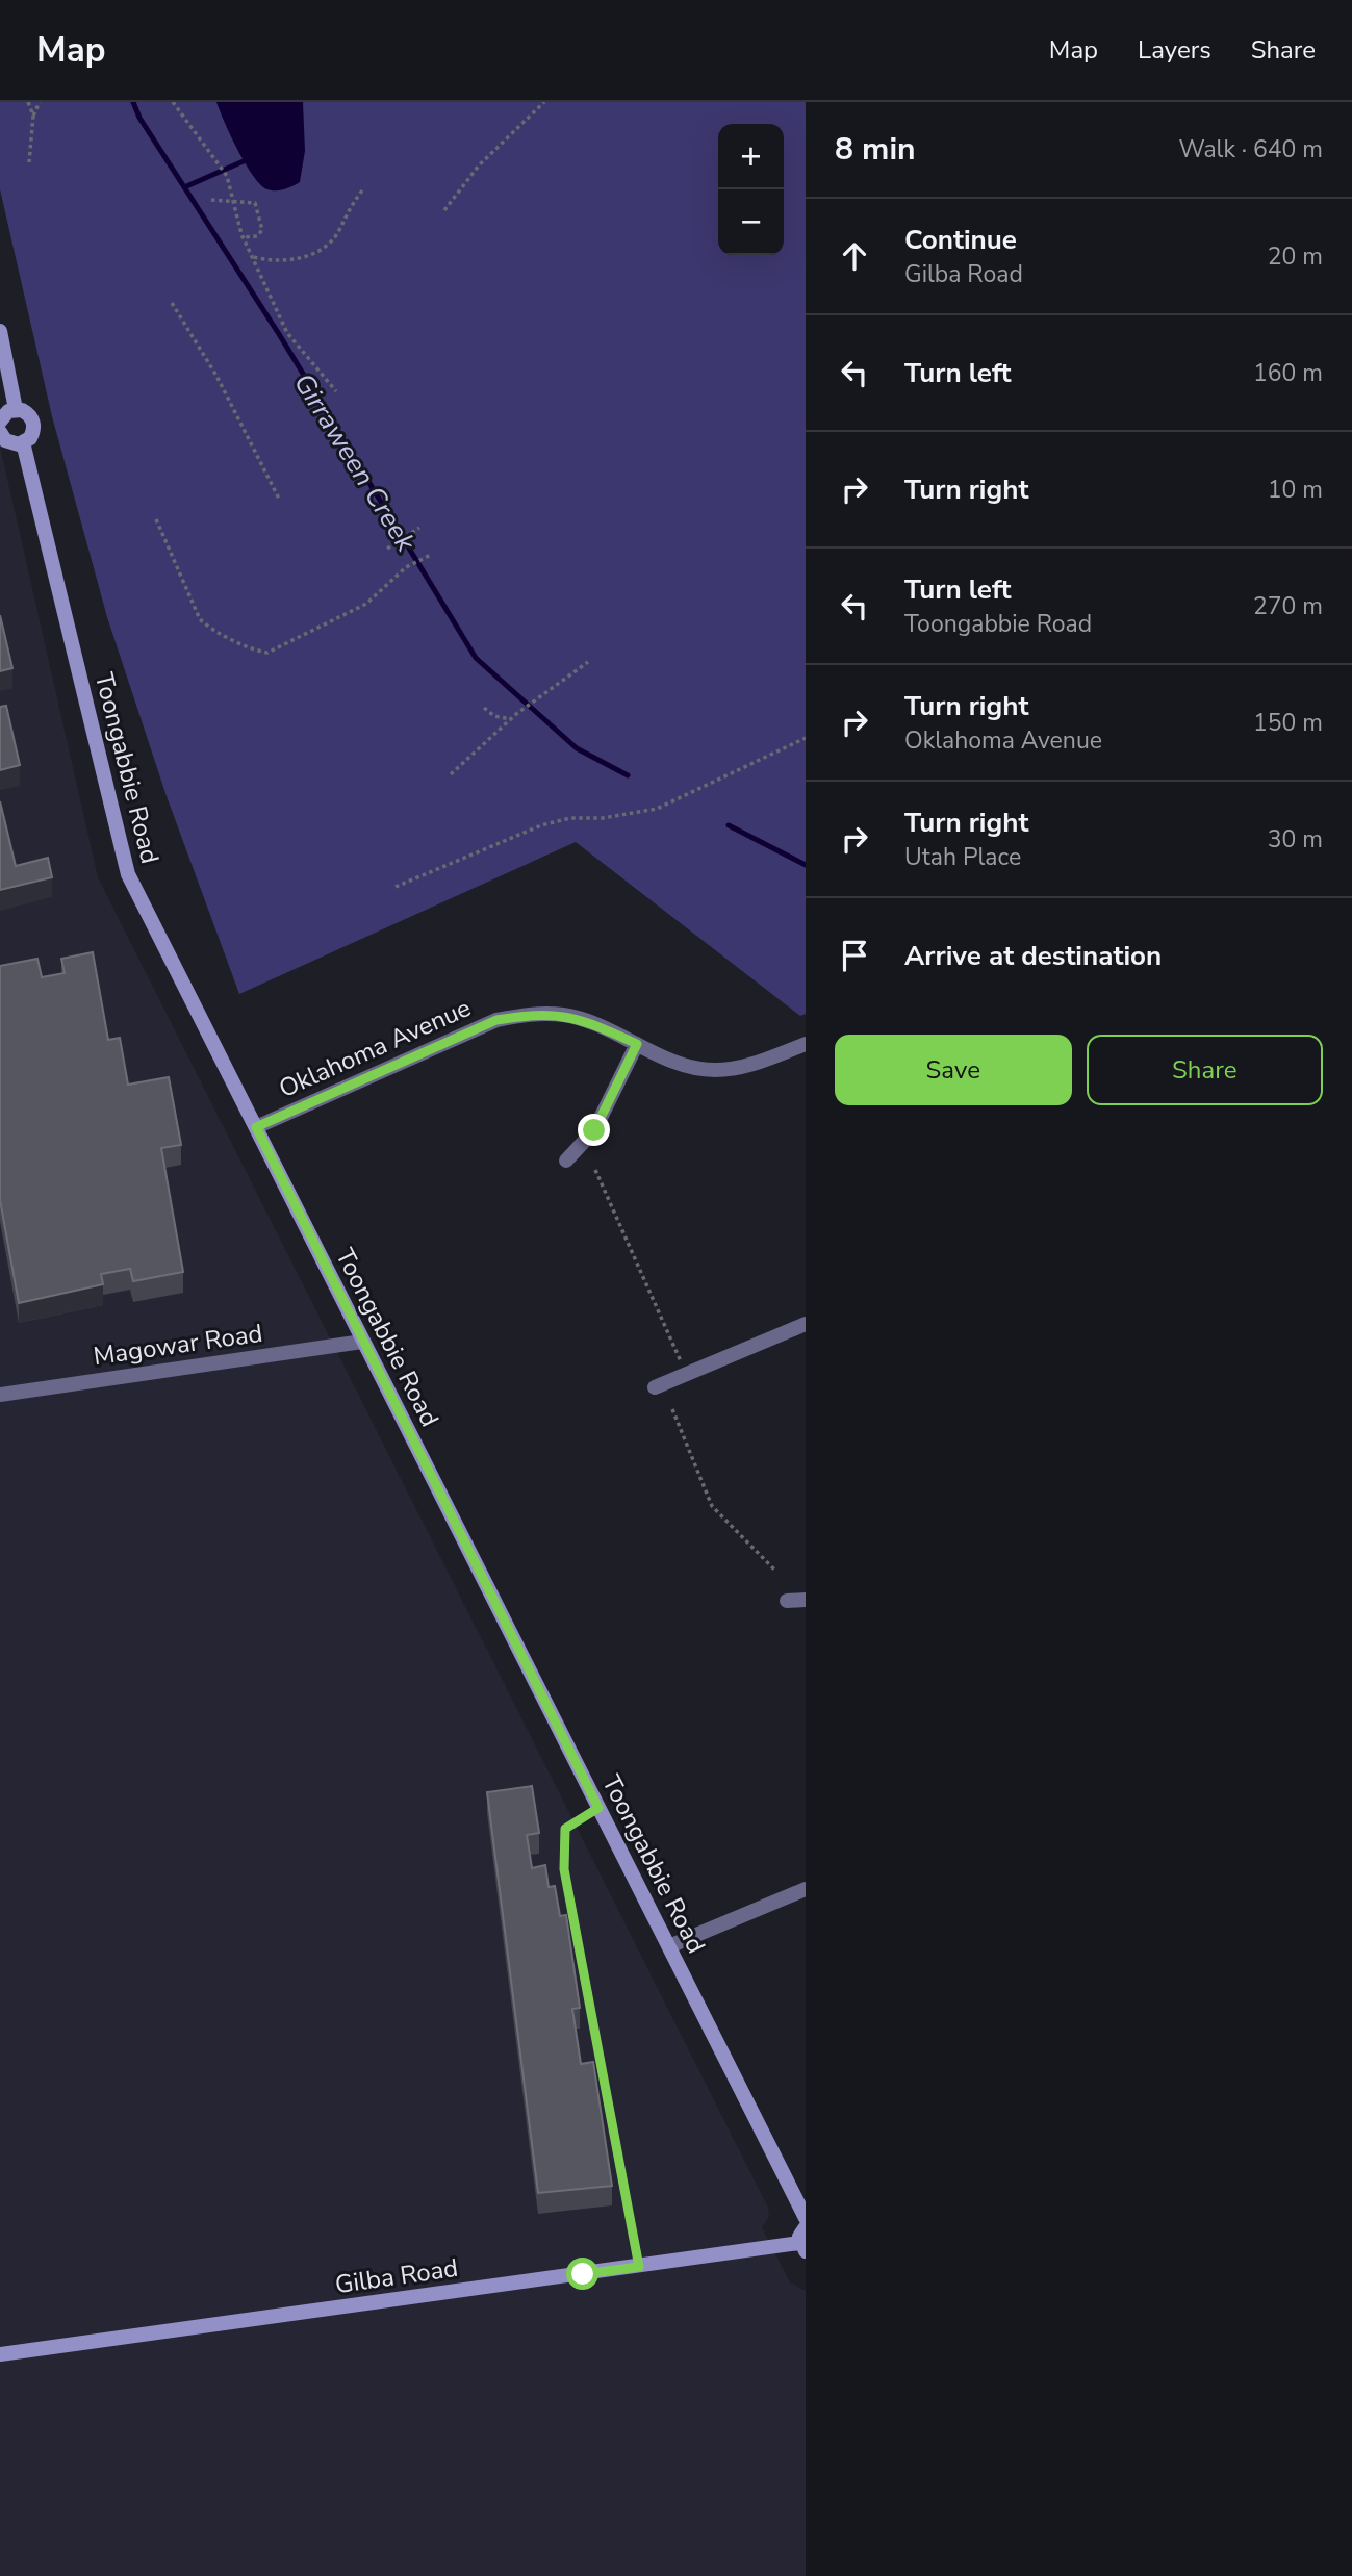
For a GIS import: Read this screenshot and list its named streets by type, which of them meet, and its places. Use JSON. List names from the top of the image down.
{
  "streets": {
    "main road": ["Toongabbie Road", "Gilba Road"],
    "street": ["Oklahoma Avenue", "Magowar Road"]
  },
  "crossings": [
    ["Toongabbie Road", "Oklahoma Avenue"],
    ["Toongabbie Road", "Magowar Road"]
  ],
  "water": ["Girraween Creek"],
  "page": {
    "header": "Map",
    "nav": ["Map", "Layers", "Share"],
    "heading": ["8 min", "Walk · 640 m"],
    "map_buttons": ["+", "−"],
    "list": [
      ["Continue", "Gilba Road", "20 m"],
      ["Turn left", "160 m"],
      ["Turn right", "10 m"],
      ["Turn left", "Toongabbie Road", "270 m"],
      ["Turn right", "Oklahoma Avenue", "150 m"],
      ["Turn right", "Utah Place", "30 m"],
      "Arrive at destination"
    ],
    "buttons": ["Save", "Share"]
  }
}
